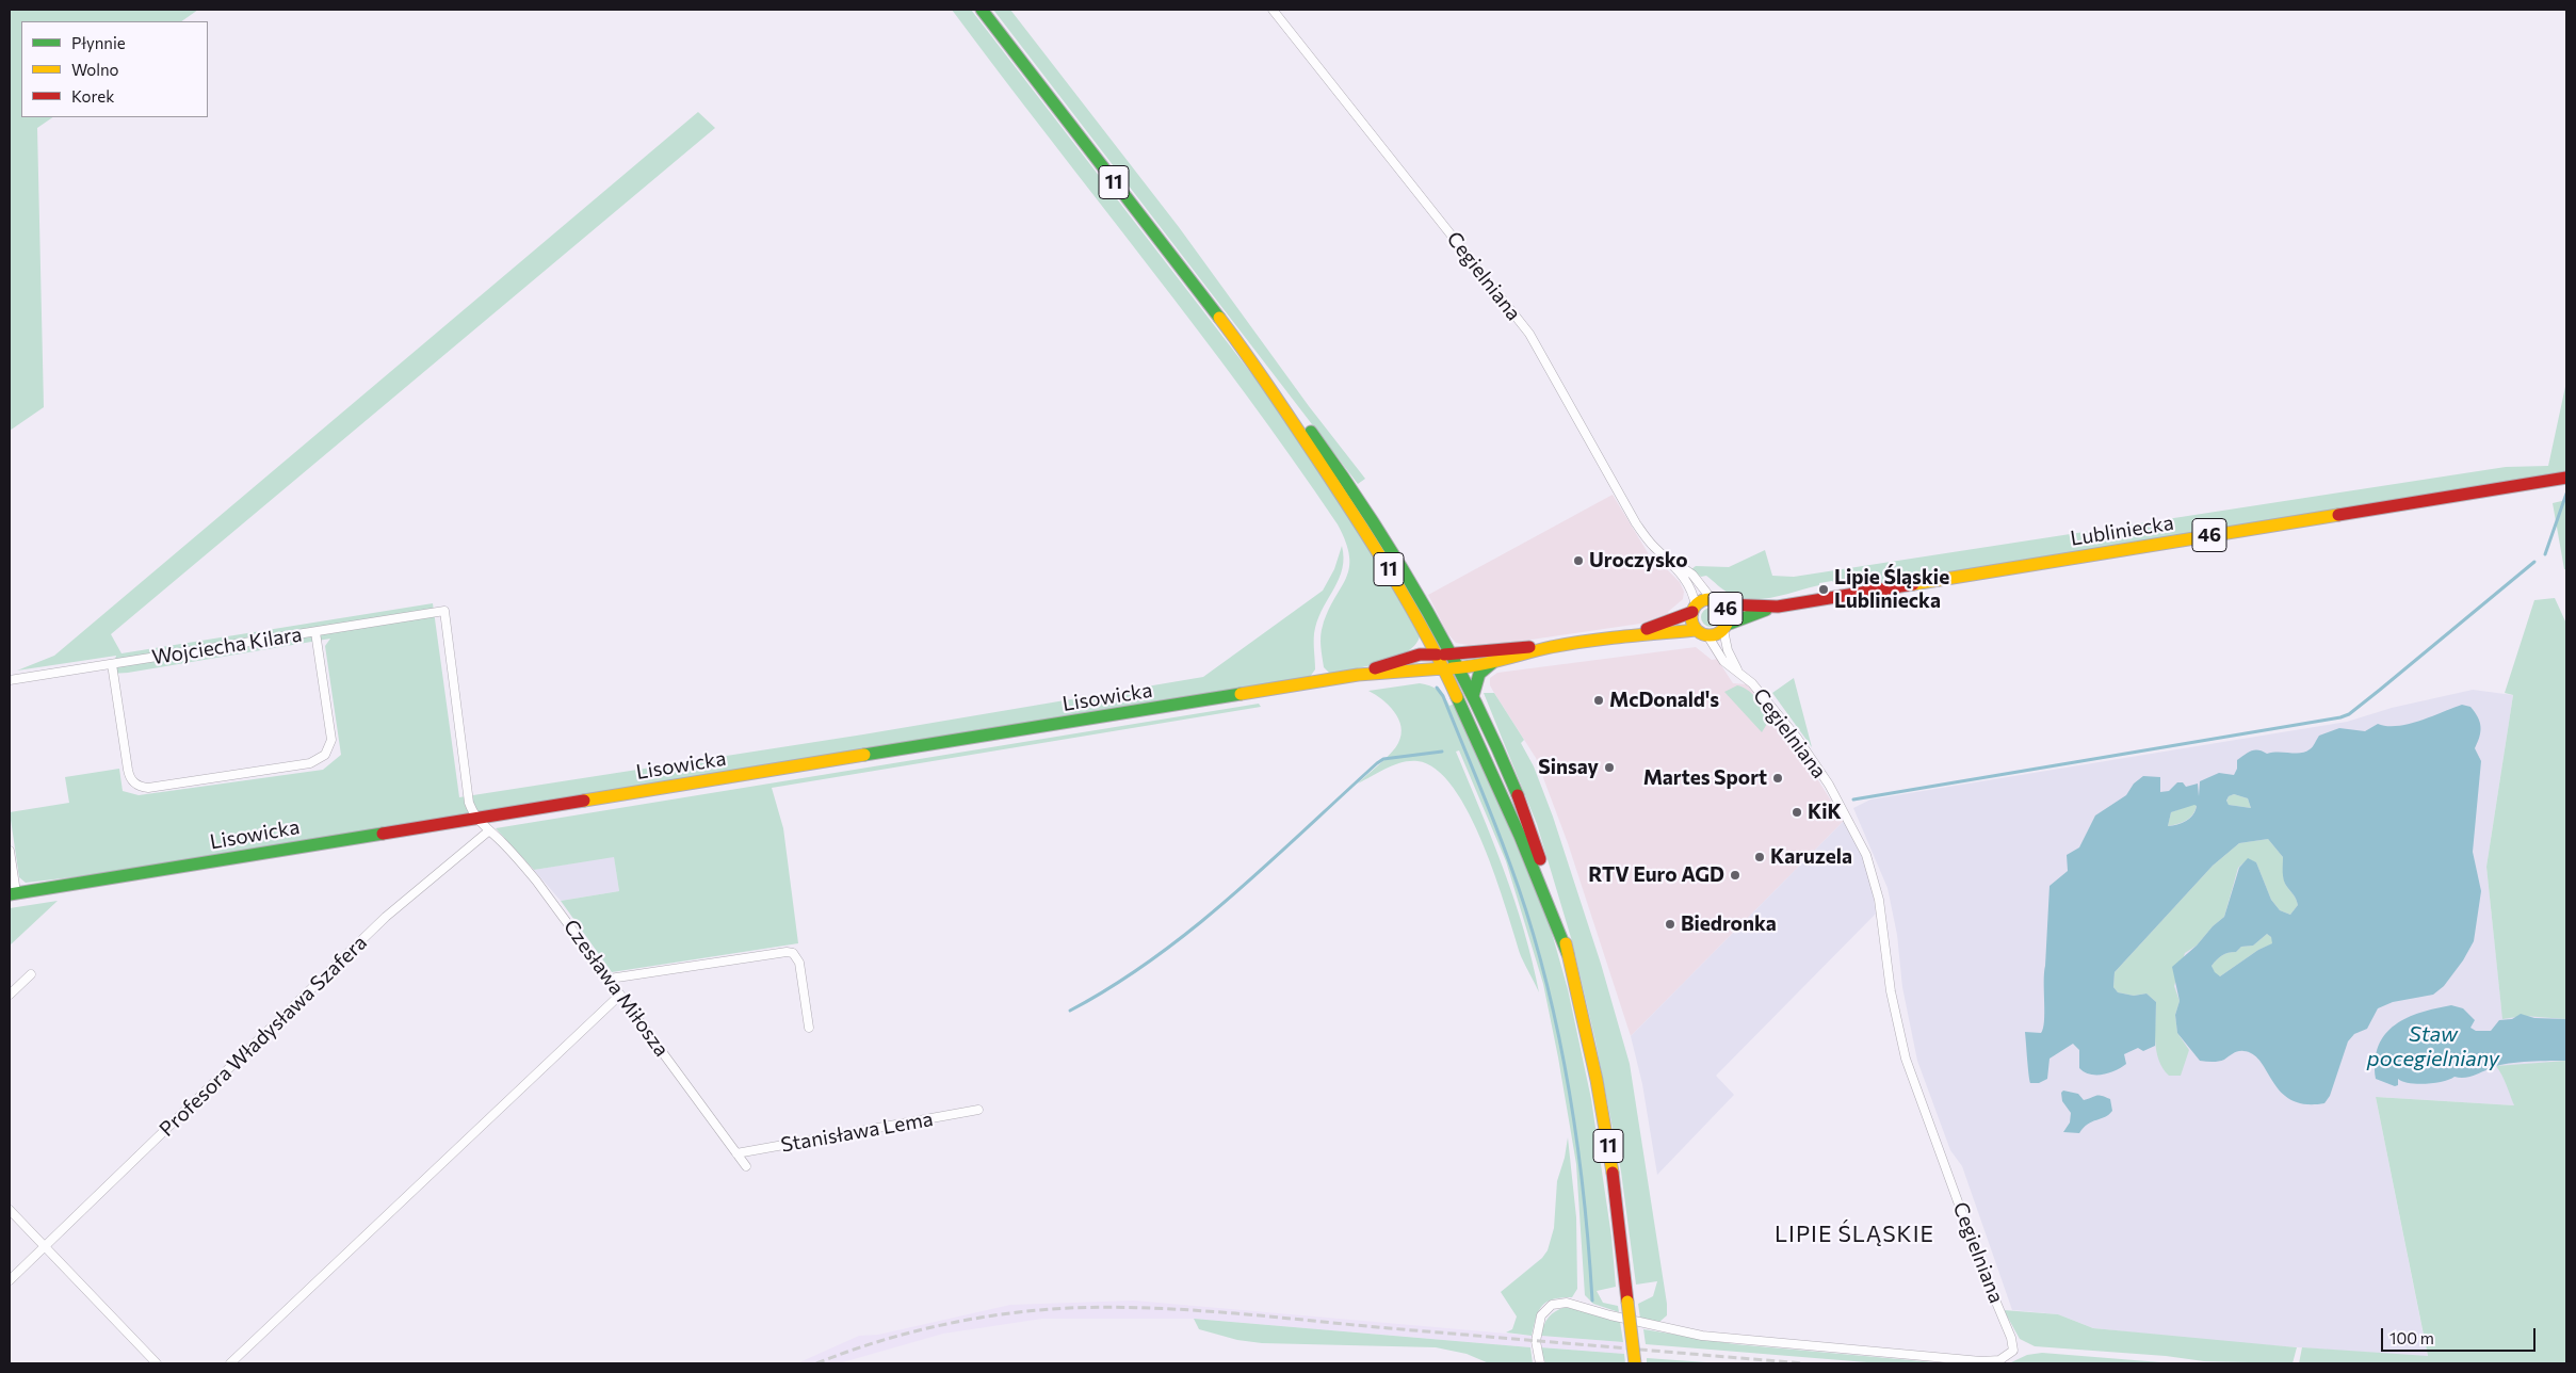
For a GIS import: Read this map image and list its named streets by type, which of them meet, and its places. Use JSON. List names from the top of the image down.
{
  "streets": {
    "main road": [
      "11",
      "Lubliniecka",
      "46",
      "Lisowicka"
    ],
    "street": [
      "Cegielniana",
      "Wojciecha Kilara",
      "Czesława Miłosza",
      "Profesora Władysława Szafera",
      "Stanisława Lema"
    ]
  },
  "crossings": [
    ["11", "Lisowicka"],
    ["Cegielniana", "Lubliniecka"],
    ["Cegielniana", "46"],
    ["Cegielniana", "Lisowicka"],
    ["Lubliniecka", "46"],
    ["Lubliniecka", "Lisowicka"],
    ["46", "Lisowicka"],
    ["Wojciecha Kilara", "Czesława Miłosza"],
    ["Lisowicka", "Czesława Miłosza"],
    ["Czesława Miłosza", "Profesora Władysława Szafera"],
    ["Czesława Miłosza", "Stanisława Lema"]
  ],
  "districts": ["LIPIE ŚLĄSKIE"],
  "water": ["Staw pocegielniany"],
  "places": [
    "Uroczysko",
    "Lipie Śląskie Lubliniecka",
    "McDonald's",
    "Sinsay",
    "Martes Sport",
    "KiK",
    "Karuzela",
    "RTV Euro AGD",
    "Biedronka"
  ],
  "legend": ["Płynnie", "Wolno", "Korek"],
  "scale_bar": "100 m"
}
